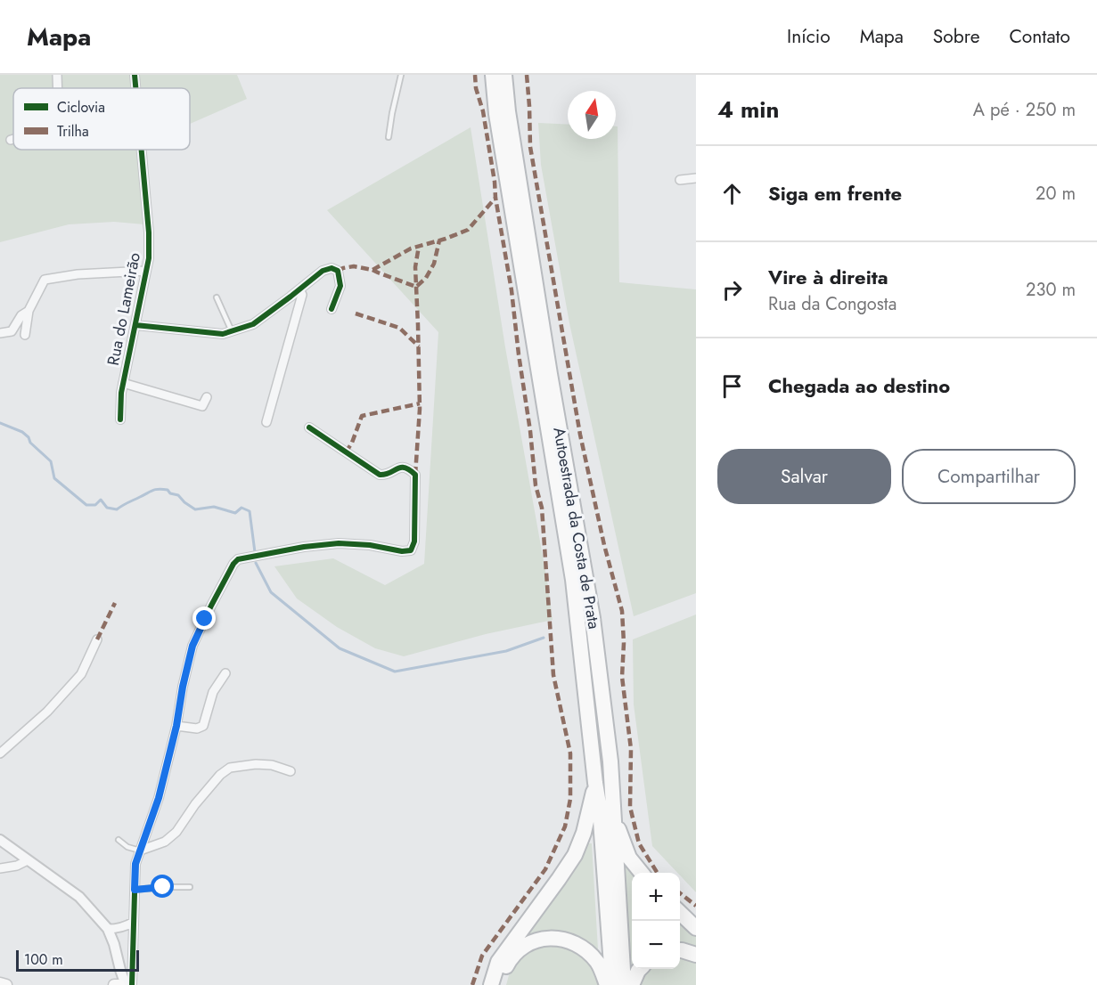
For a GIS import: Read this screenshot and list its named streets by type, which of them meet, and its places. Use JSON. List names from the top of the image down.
{
  "streets": {
    "highway": ["Autoestrada da Costa de Prata"],
    "street": ["Rua do Lameirão"]
  },
  "legend": ["Ciclovia", "Trilha"],
  "scale_bar": "100 m",
  "north": "top",
  "page": {
    "header": "Mapa",
    "nav": [
      "Início",
      "Mapa",
      "Sobre",
      "Contato"
    ],
    "heading": ["4 min", "A pé · 250 m"],
    "list": [
      ["Siga em frente", "20 m"],
      ["Vire à direita", "Rua da Congosta", "230 m"],
      "Chegada ao destino"
    ],
    "buttons": ["Salvar", "Compartilhar"],
    "map_buttons": ["+", "−"],
    "scale": "100 m"
  }
}
